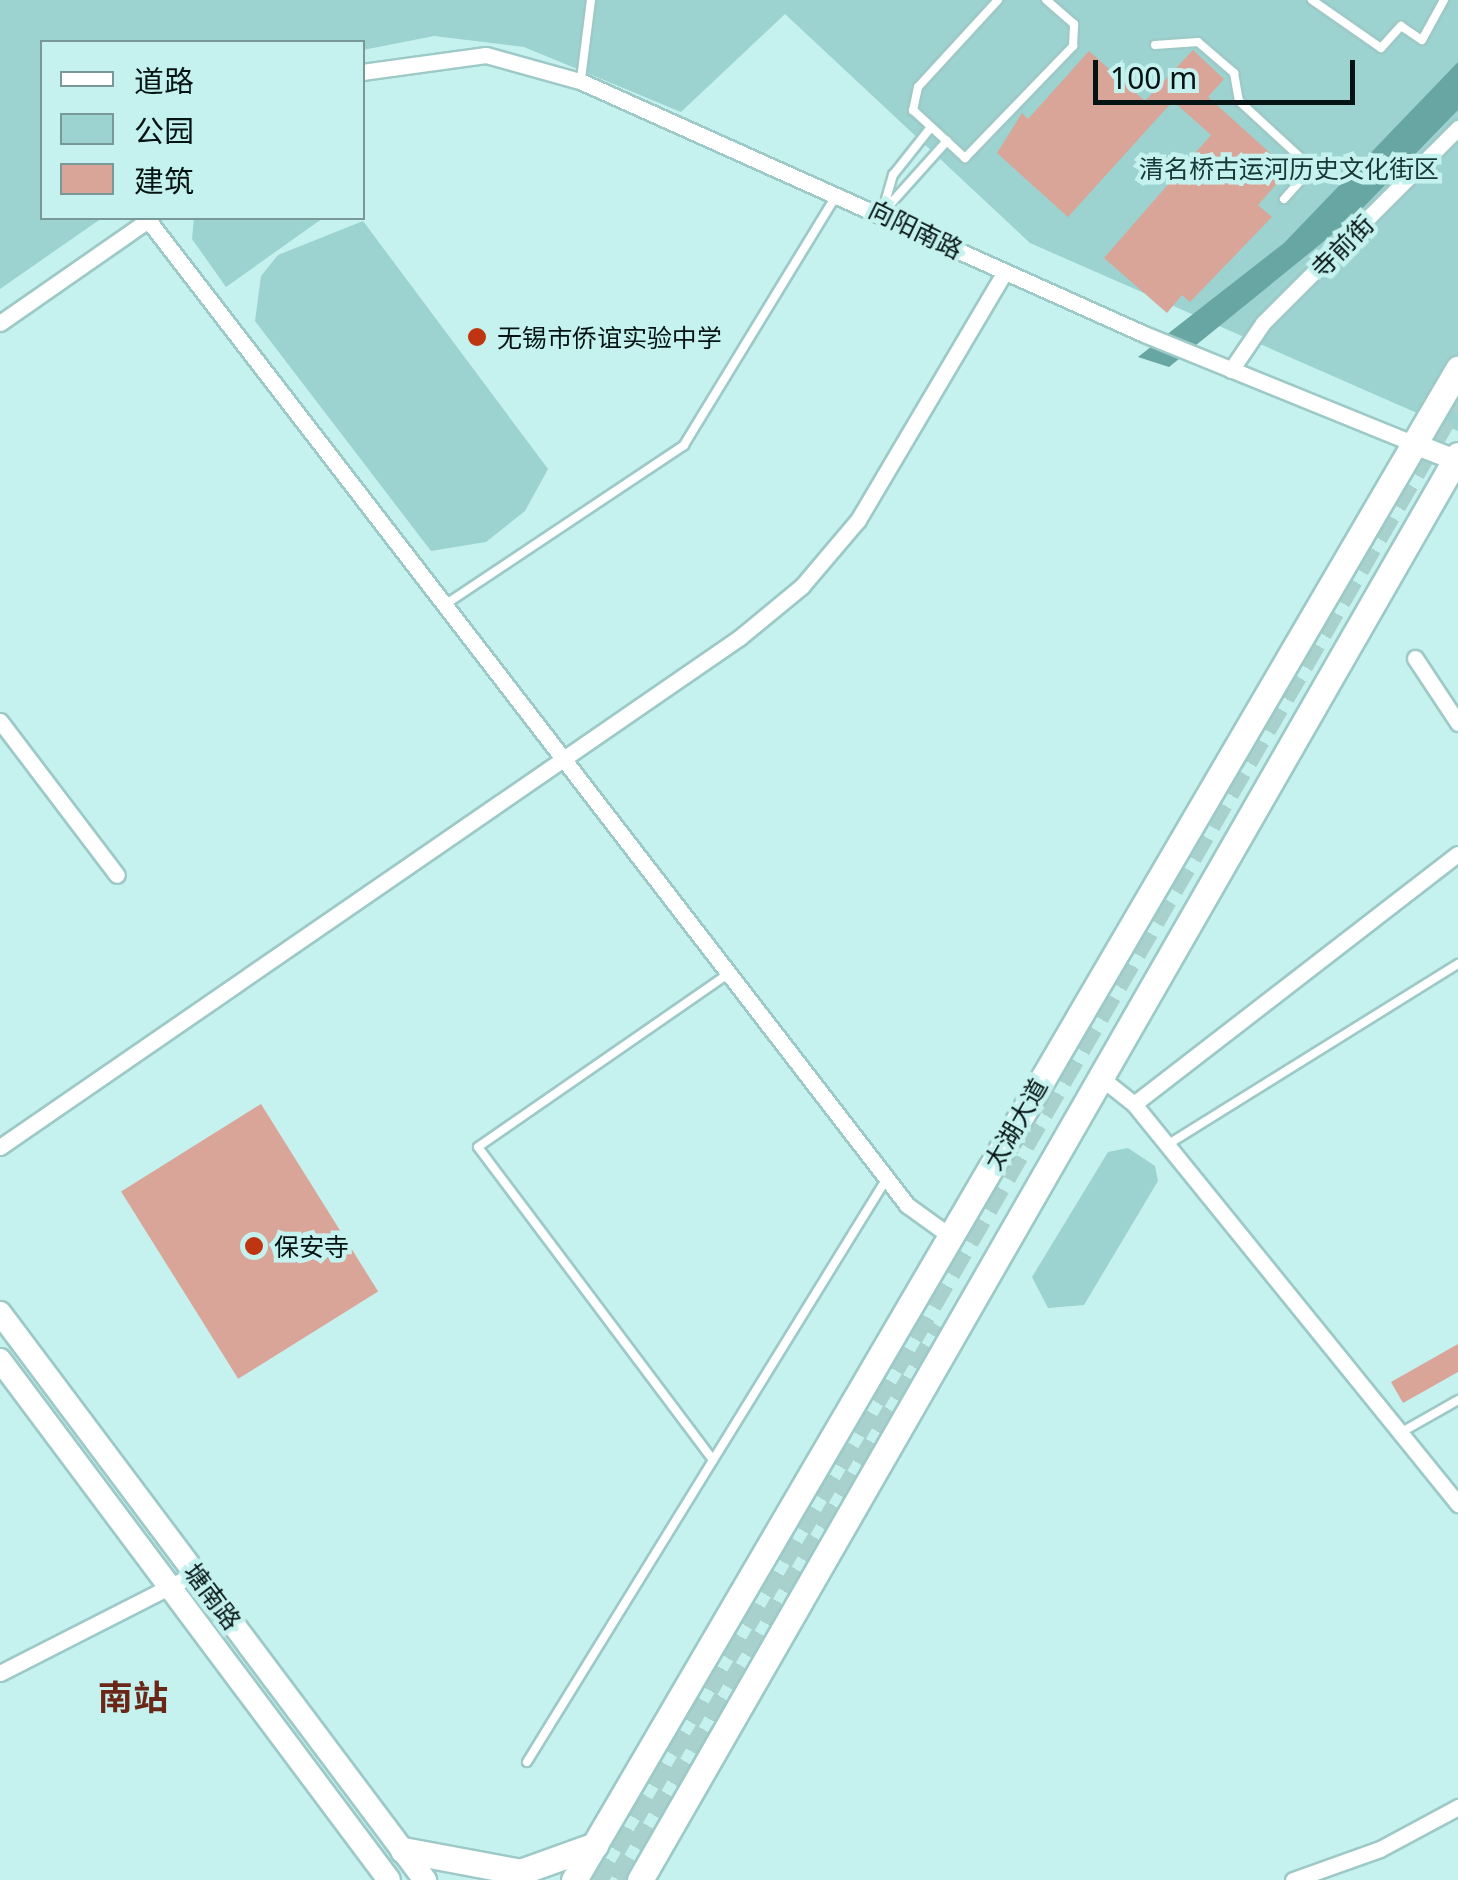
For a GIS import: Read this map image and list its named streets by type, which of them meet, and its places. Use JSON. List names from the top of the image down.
{
  "streets": {
    "main road": ["太湖大道", "塘南路"],
    "street": ["向阳南路", "寺前街"]
  },
  "crossings": [
    ["向阳南路", "寺前街"],
    ["向阳南路", "太湖大道"]
  ],
  "districts": ["南站"],
  "parks": ["清名桥古运河历史文化街区"],
  "places": ["无锡市侨谊实验中学", "保安寺"],
  "legend": ["道路", "公园", "建筑"],
  "scale_bar": "100 m"
}
